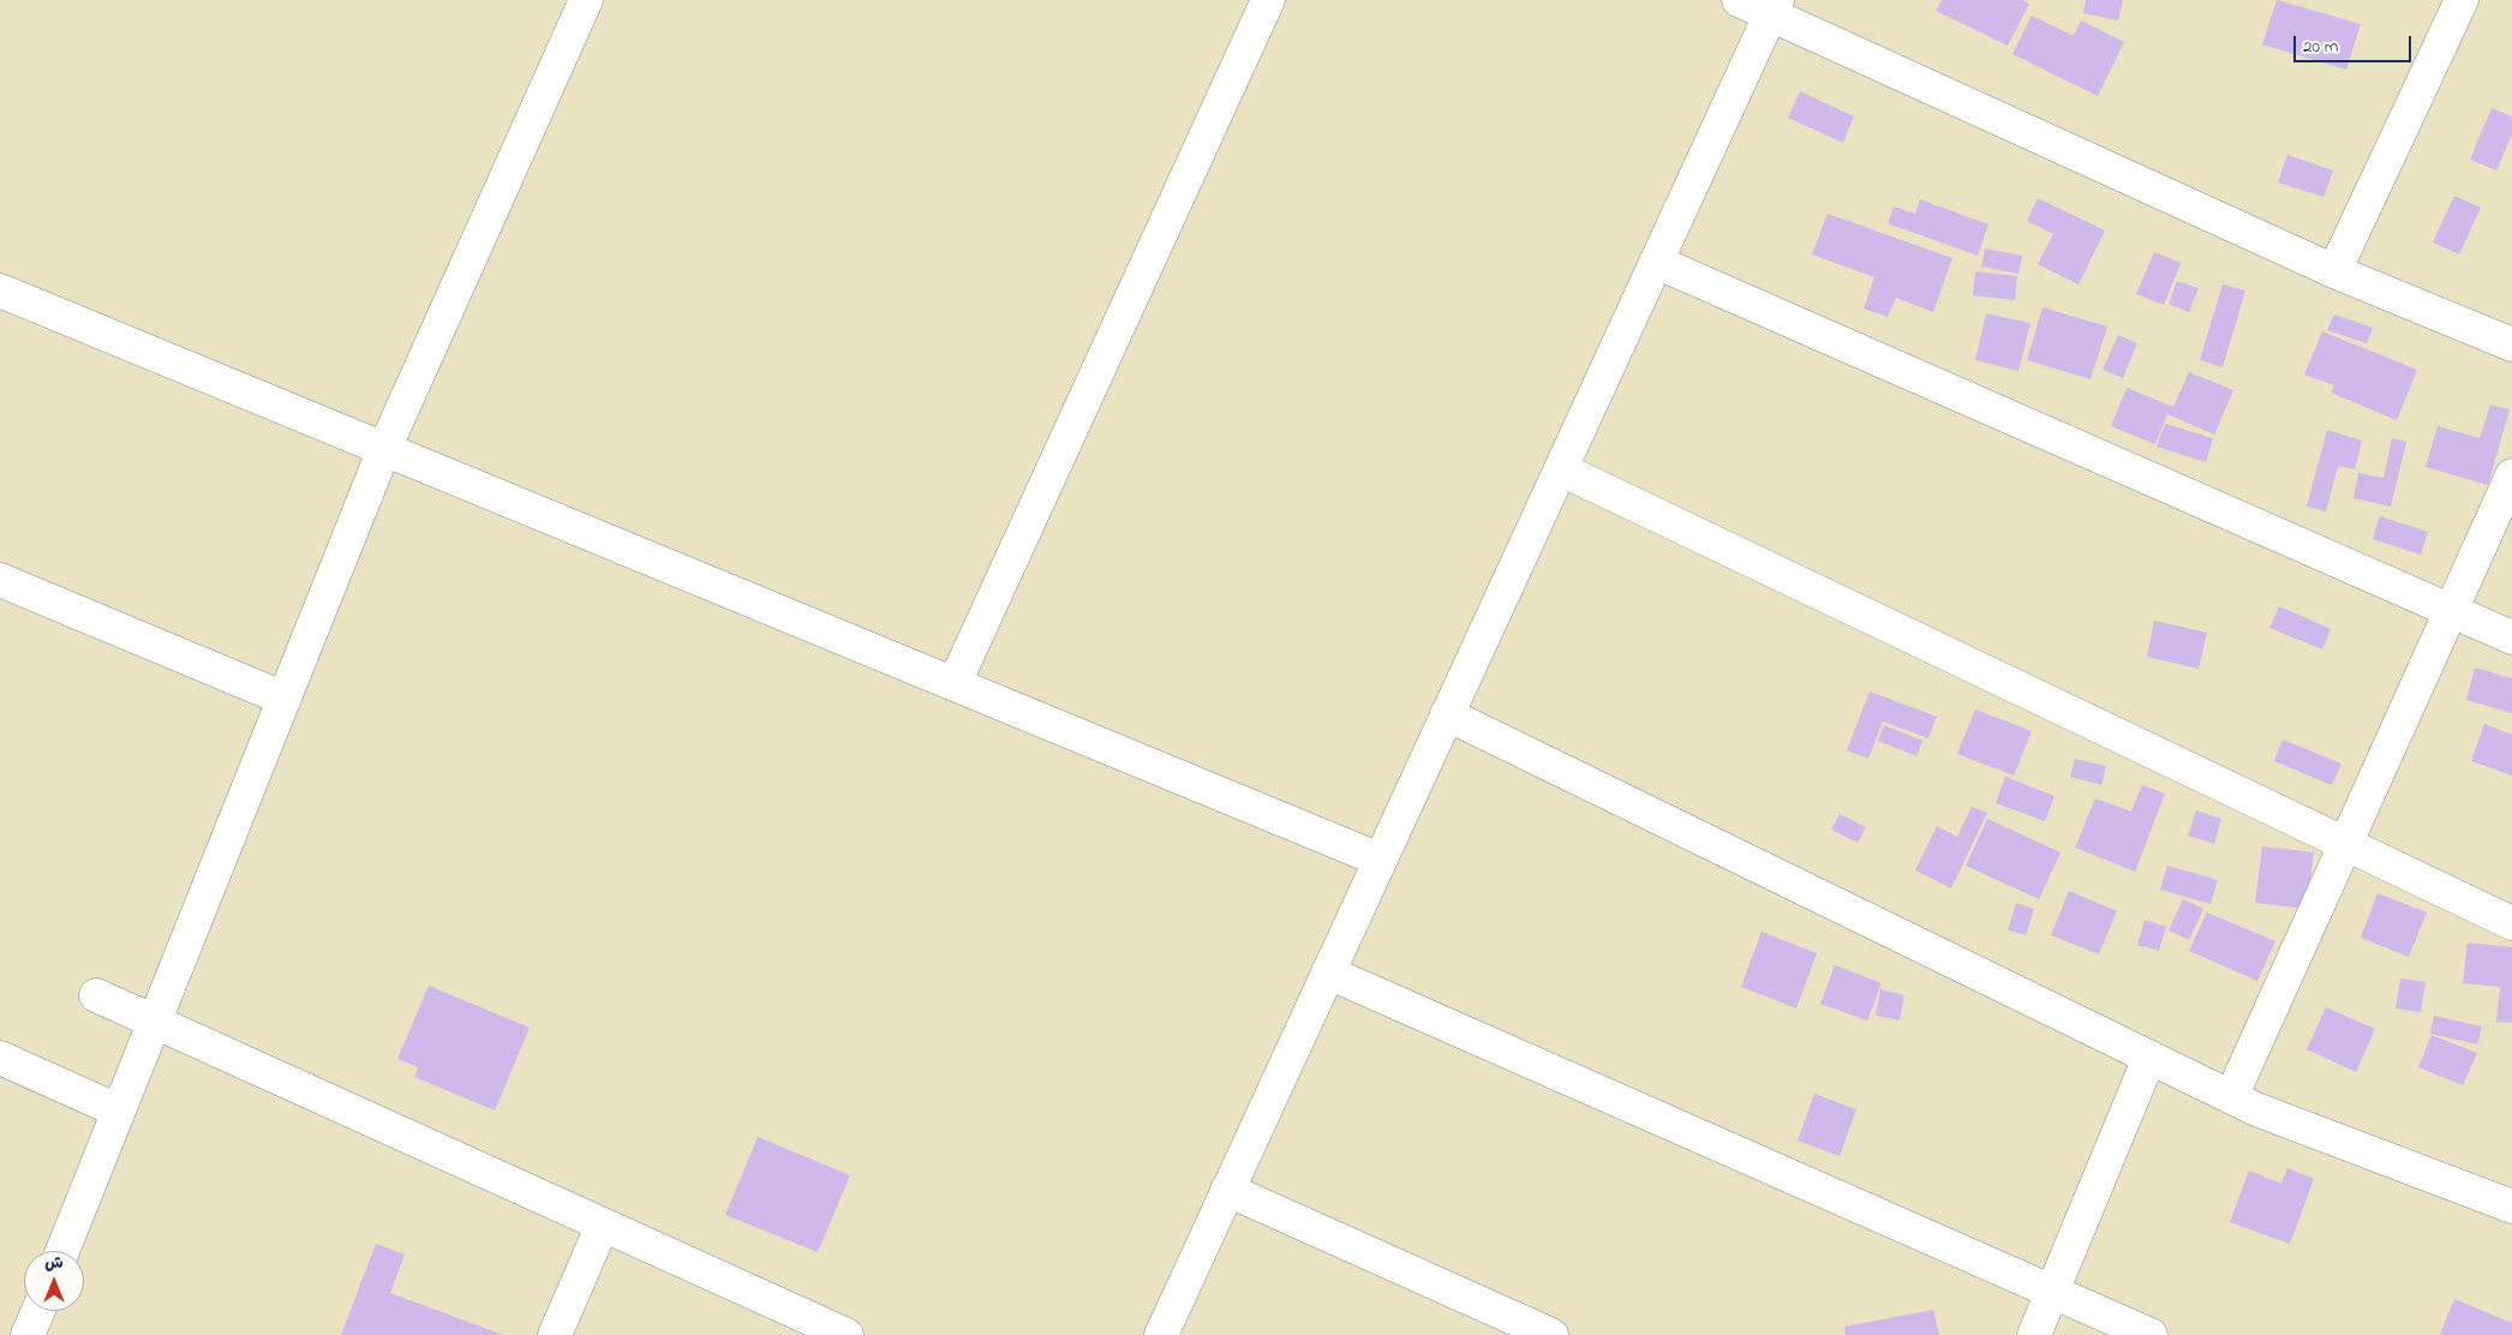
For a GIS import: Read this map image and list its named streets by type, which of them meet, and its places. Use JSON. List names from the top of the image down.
{
  "scale_bar": "20 m",
  "north": "top"
}
